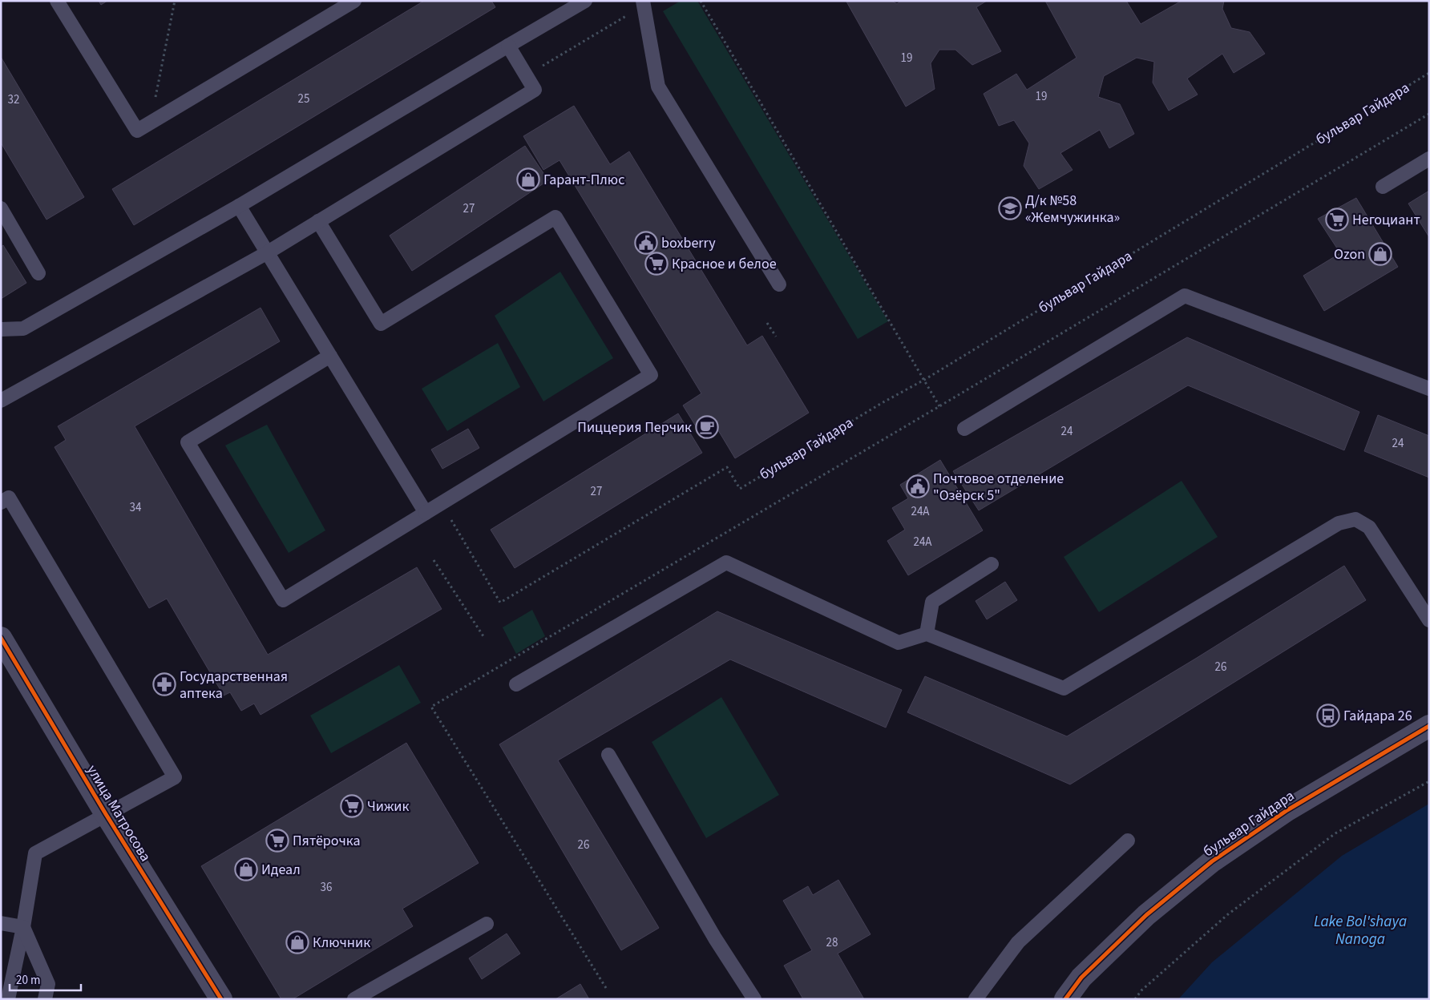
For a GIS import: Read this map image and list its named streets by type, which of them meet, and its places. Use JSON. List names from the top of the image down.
{
  "streets": {
    "street": ["бульвар Гайдара", "улица Матросова"]
  },
  "water": ["Lake Bol'shaya Nanoga"],
  "places": {
    "shop": [
      "Гарант-Плюс",
      "Ozon",
      "Идеал",
      "Ключник"
    ],
    "school or university": ["Д/к №58 «Жемчужинка»"],
    "supermarket": [
      "Негоциант",
      "Красное и белое",
      "Чижик",
      "Пятёрочка"
    ],
    "public building": ["boxberry", "Почтовое отделение \"Озёрск 5\""],
    "cafe": ["Пиццерия Перчик"],
    "pharmacy": ["Государственная аптека"],
    "bus stop": ["Гайдара 26"]
  },
  "house_numbers": [
    "19",
    "19",
    "25",
    "32",
    "27",
    "24",
    "24",
    "27",
    "34",
    "24А",
    "24А",
    "26",
    "26",
    "36",
    "28"
  ],
  "scale_bar": "20 m"
}
